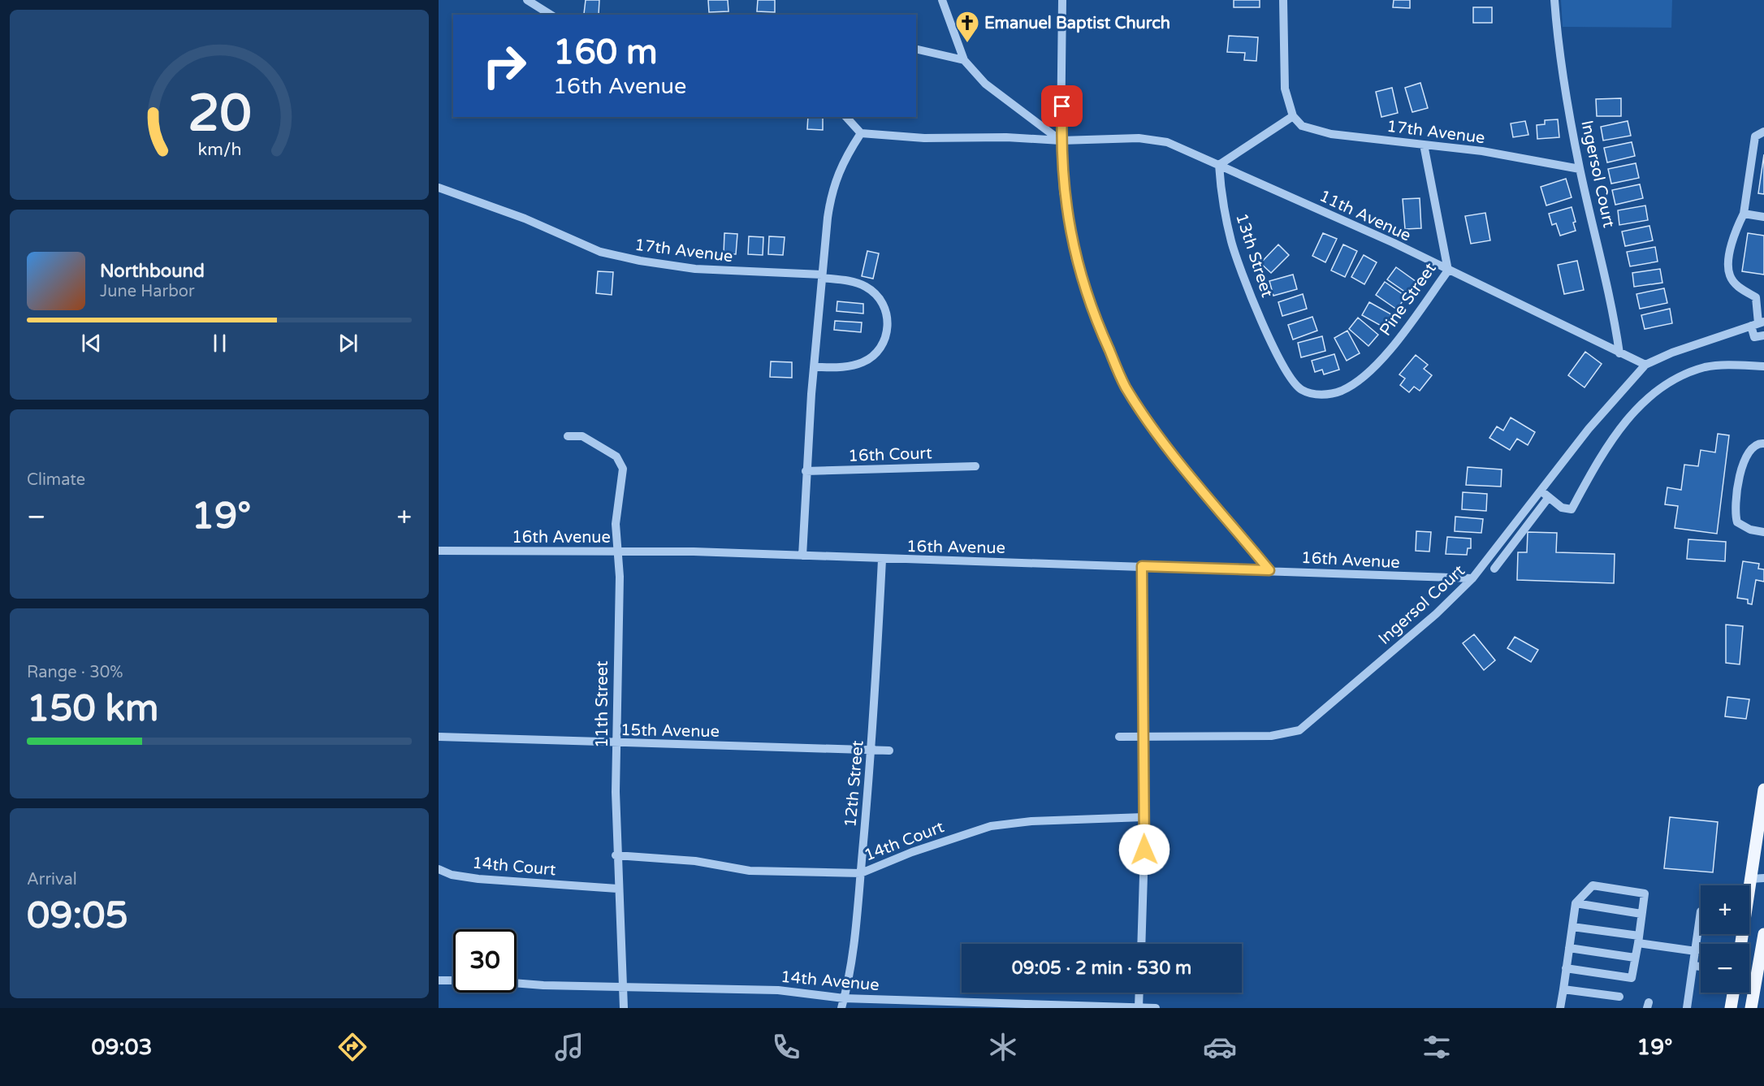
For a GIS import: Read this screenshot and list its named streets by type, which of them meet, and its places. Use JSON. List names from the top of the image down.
{
  "streets": {
    "street": [
      "17th Avenue",
      "Ingersol Court",
      "11th Avenue",
      "13th Street",
      "Pine Street",
      "16th Court",
      "16th Avenue",
      "11th Street",
      "15th Avenue",
      "12th Street",
      "14th Court",
      "14th Avenue"
    ]
  },
  "crossings": [
    ["17th Avenue", "Ingersol Court"],
    ["17th Avenue", "Pine Street"],
    ["Ingersol Court", "11th Avenue"],
    ["Ingersol Court", "16th Avenue"],
    ["11th Avenue", "13th Street"],
    ["11th Avenue", "Pine Street"],
    ["13th Street", "Pine Street"],
    ["16th Avenue", "11th Street"],
    ["16th Avenue", "12th Street"],
    ["11th Street", "15th Avenue"],
    ["11th Street", "14th Court"],
    ["11th Street", "14th Avenue"],
    ["15th Avenue", "12th Street"],
    ["12th Street", "14th Court"],
    ["12th Street", "14th Avenue"]
  ],
  "places": {
    "church": ["Emanuel Baptist Church"]
  },
  "page": {
    "turn": ["160 m", "16th Avenue"],
    "song": ["Northbound", "June Harbor"],
    "tile": [
      "Climate",
      ["Range · 30%", "150 km"],
      ["Arrival", "09:05"]
    ],
    "heat": ["−", "19°", "+"],
    "map_buttons": ["+", "−"],
    "limit": "30",
    "trip": "09:05 · 2 min · 530 m",
    "tabs": ["09:03", "19°"],
    "gauge": ["20", "km/h"]
  }
}
